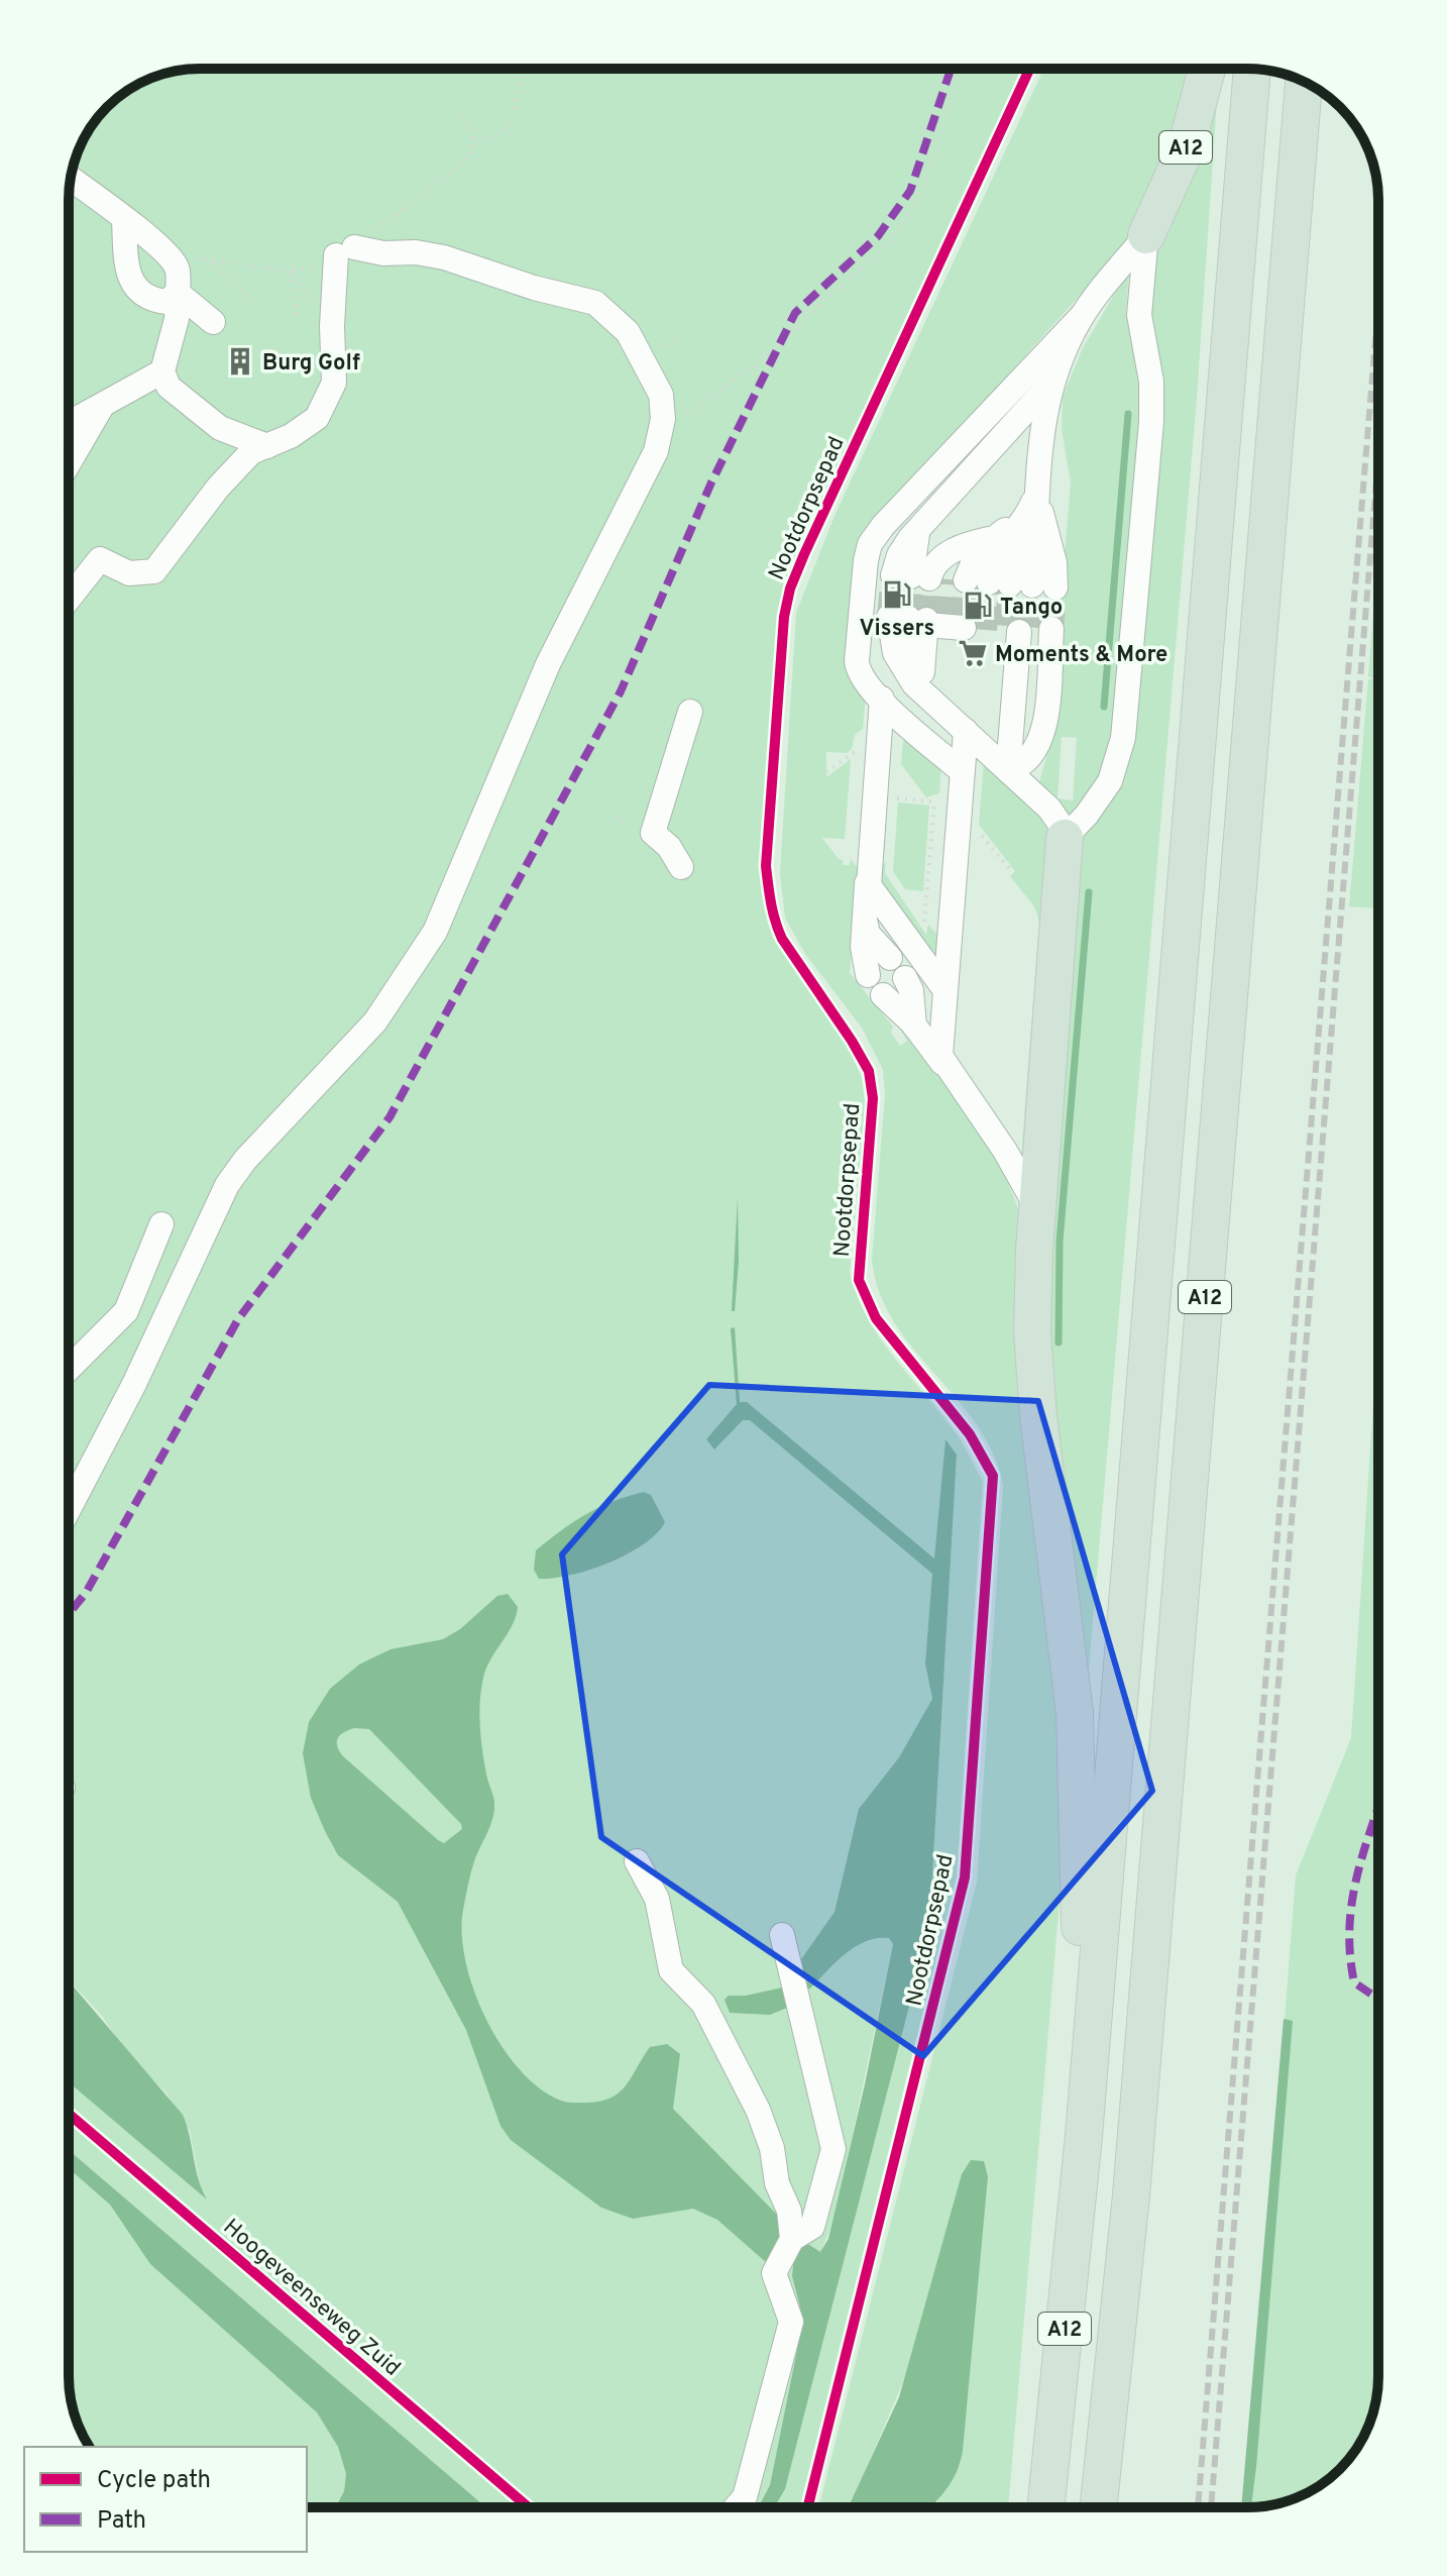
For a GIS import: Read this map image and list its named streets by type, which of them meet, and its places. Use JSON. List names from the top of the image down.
{
  "streets": {
    "highway": ["A12"],
    "cycle path": ["Nootdorpsepad", "Hoogeveenseweg Zuid"]
  },
  "places": {
    "building": ["Burg Golf"],
    "fuel station": ["Vissers", "Tango"],
    "supermarket": ["Moments & More"]
  },
  "legend": ["Cycle path", "Path"]
}
